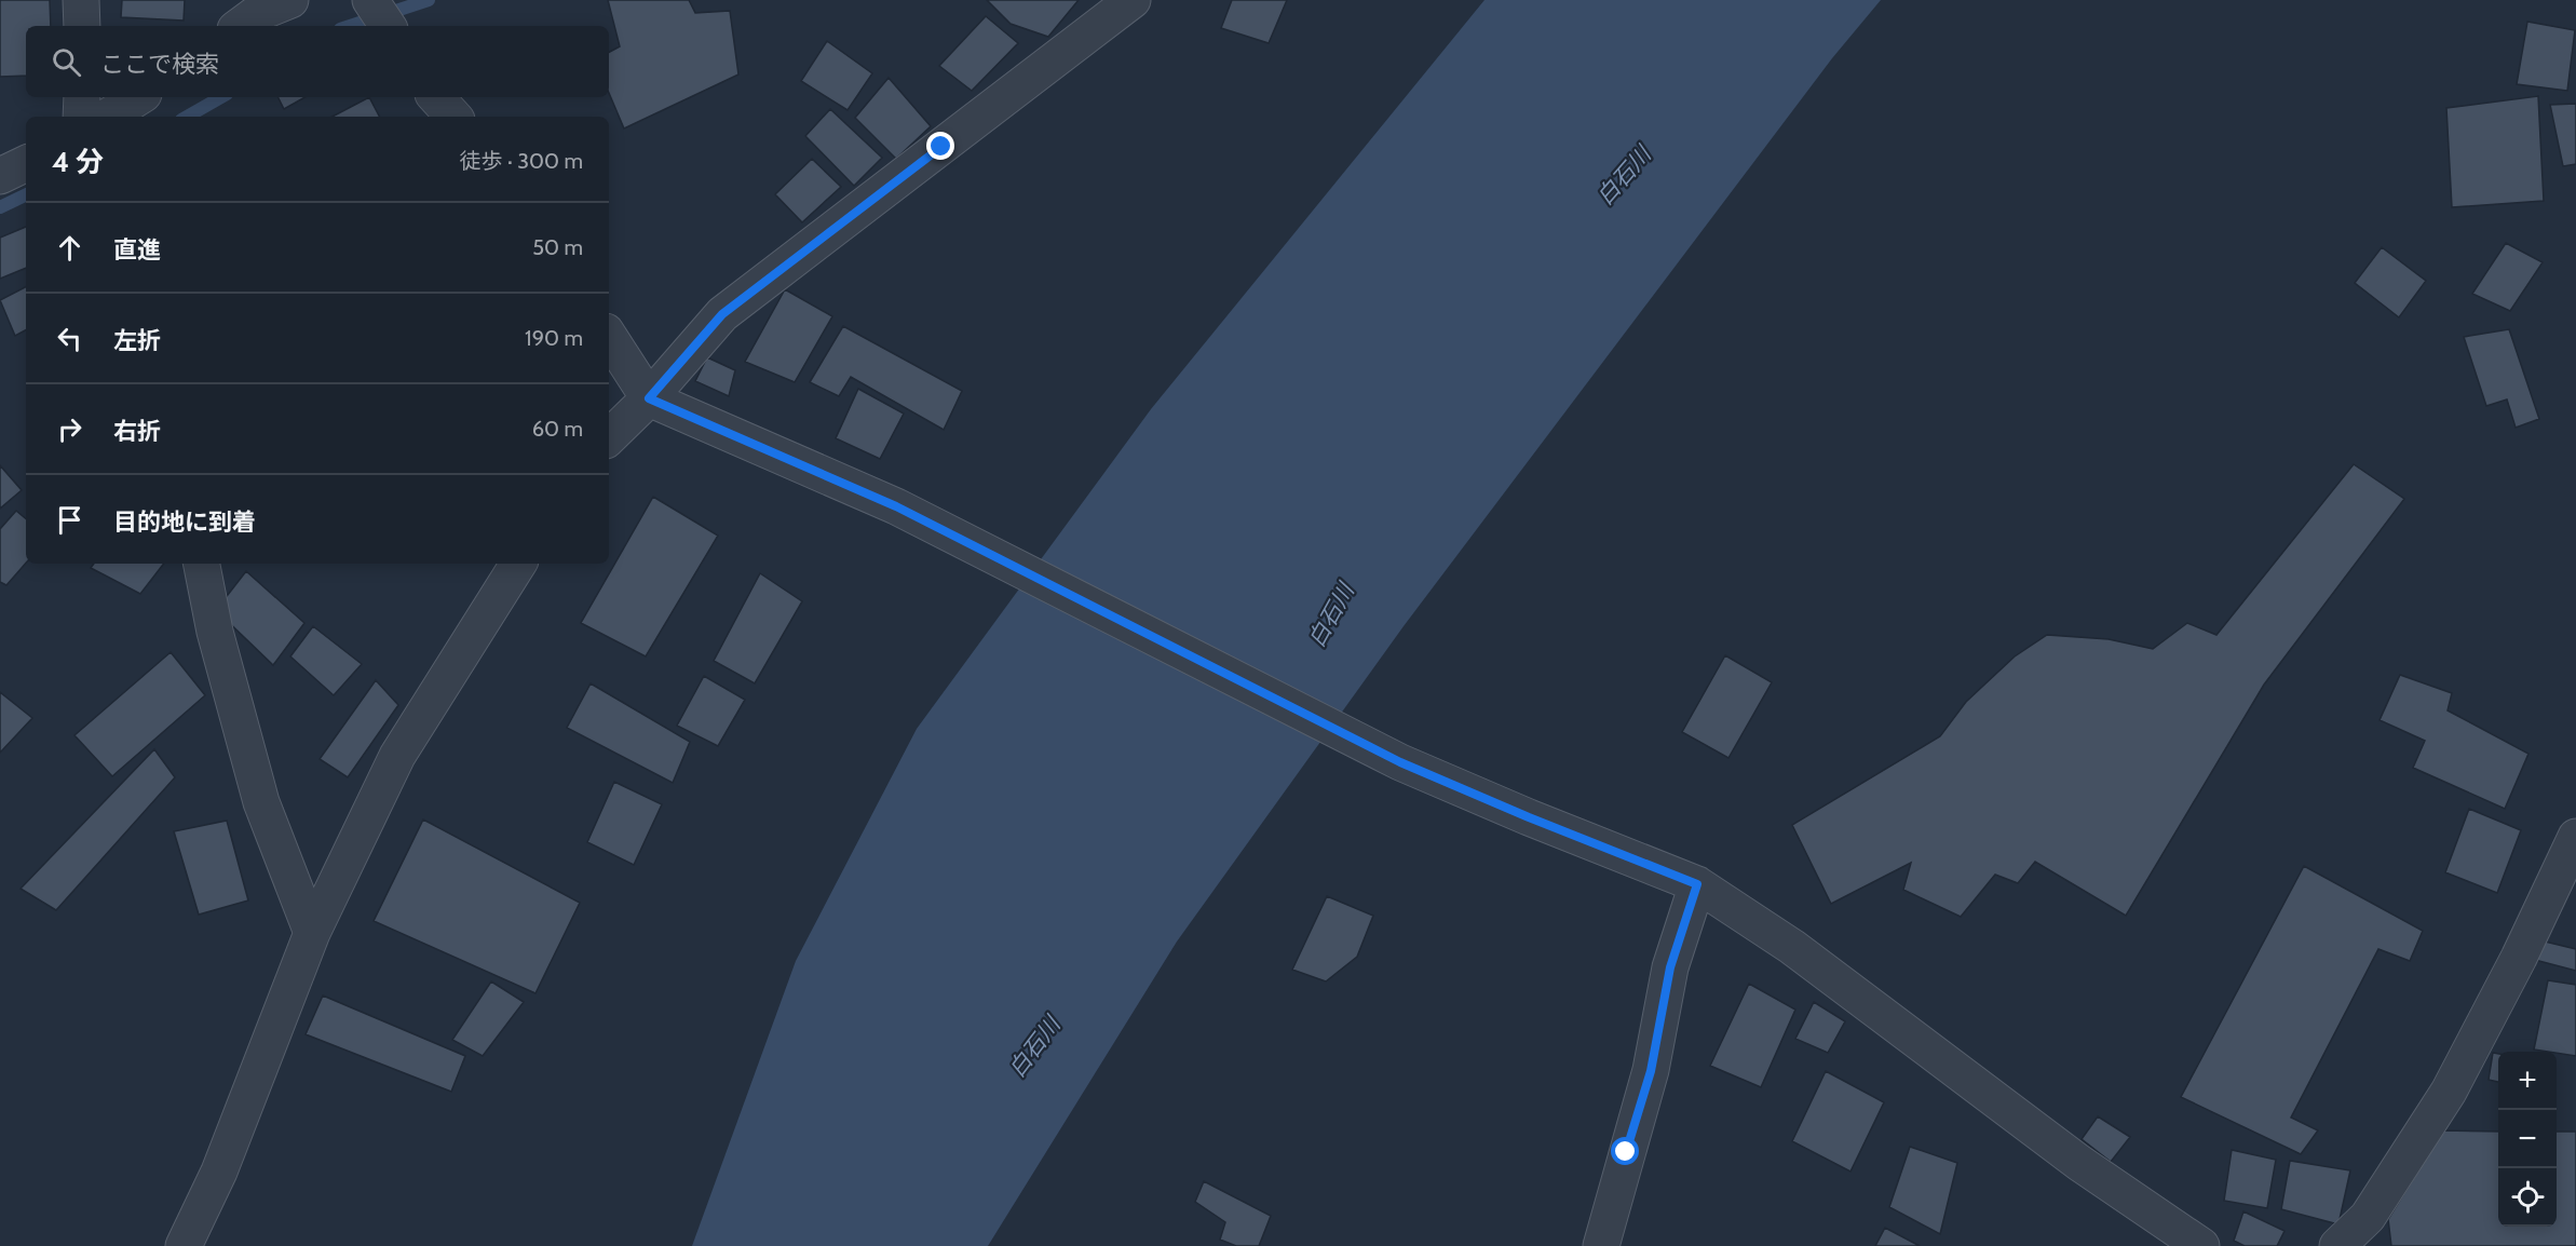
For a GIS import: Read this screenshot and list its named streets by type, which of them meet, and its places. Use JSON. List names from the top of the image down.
{
  "water": ["白石川"],
  "page": {
    "search": "ここで検索",
    "heading": ["4 分", "徒歩 · 300 m"],
    "list": [
      ["直進", "50 m"],
      ["左折", "190 m"],
      ["右折", "60 m"],
      "目的地に到着"
    ],
    "map_buttons": ["+", "−"]
  }
}
